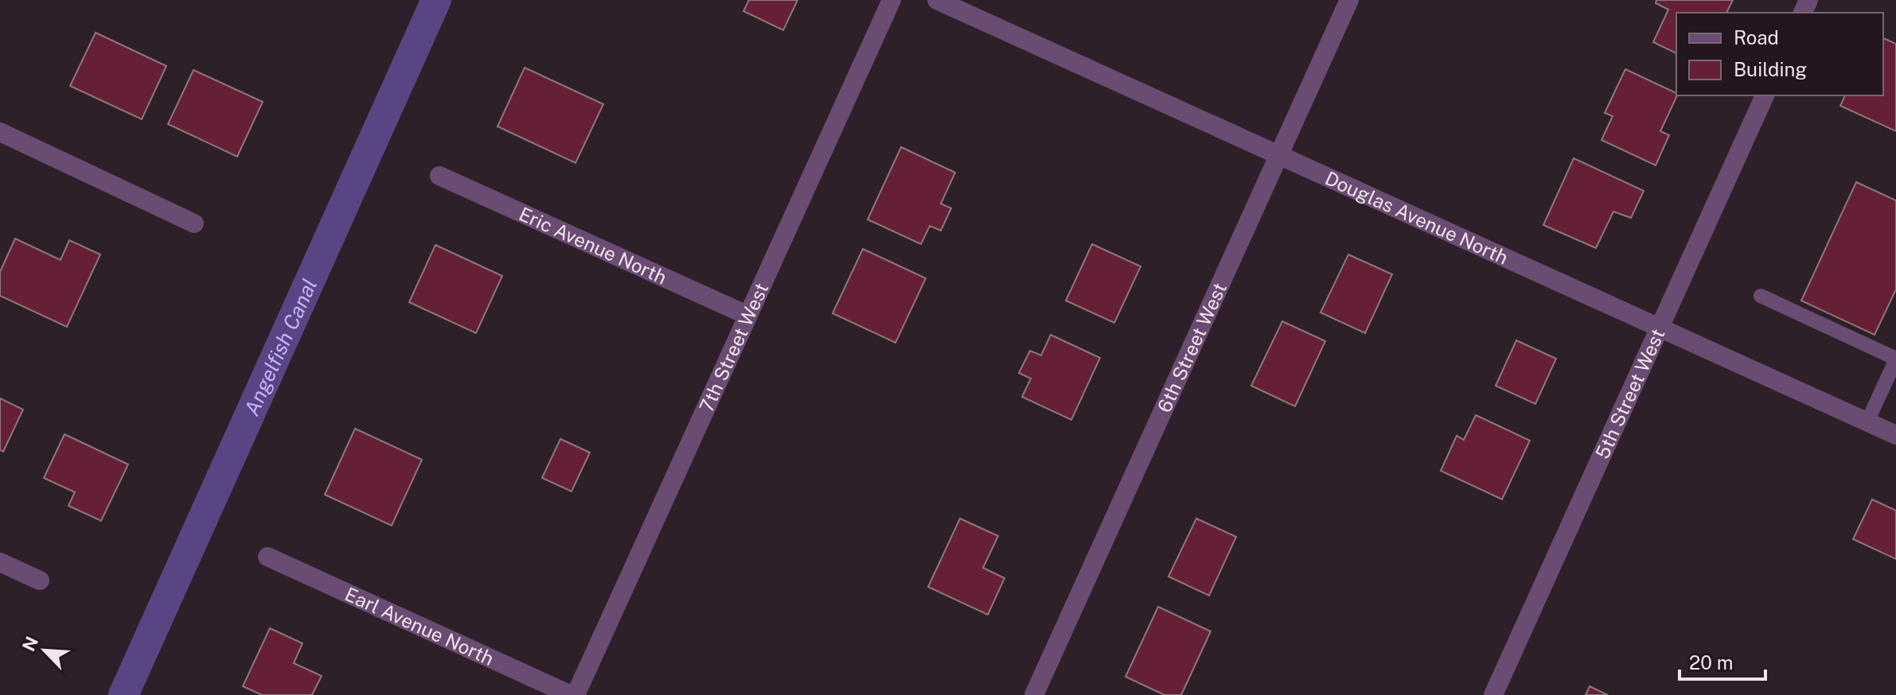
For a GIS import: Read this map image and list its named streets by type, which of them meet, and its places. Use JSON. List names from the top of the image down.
{
  "streets": {
    "street": [
      "Douglas Avenue North",
      "Eric Avenue North",
      "7th Street West",
      "6th Street West",
      "5th Street West",
      "Earl Avenue North"
    ]
  },
  "crossings": [
    ["Douglas Avenue North", "6th Street West"],
    ["Douglas Avenue North", "5th Street West"],
    ["Eric Avenue North", "7th Street West"],
    ["7th Street West", "Earl Avenue North"]
  ],
  "water": ["Angelfish Canal"],
  "legend": ["Road", "Building"],
  "scale_bar": "20 m",
  "north": "top left"
}
